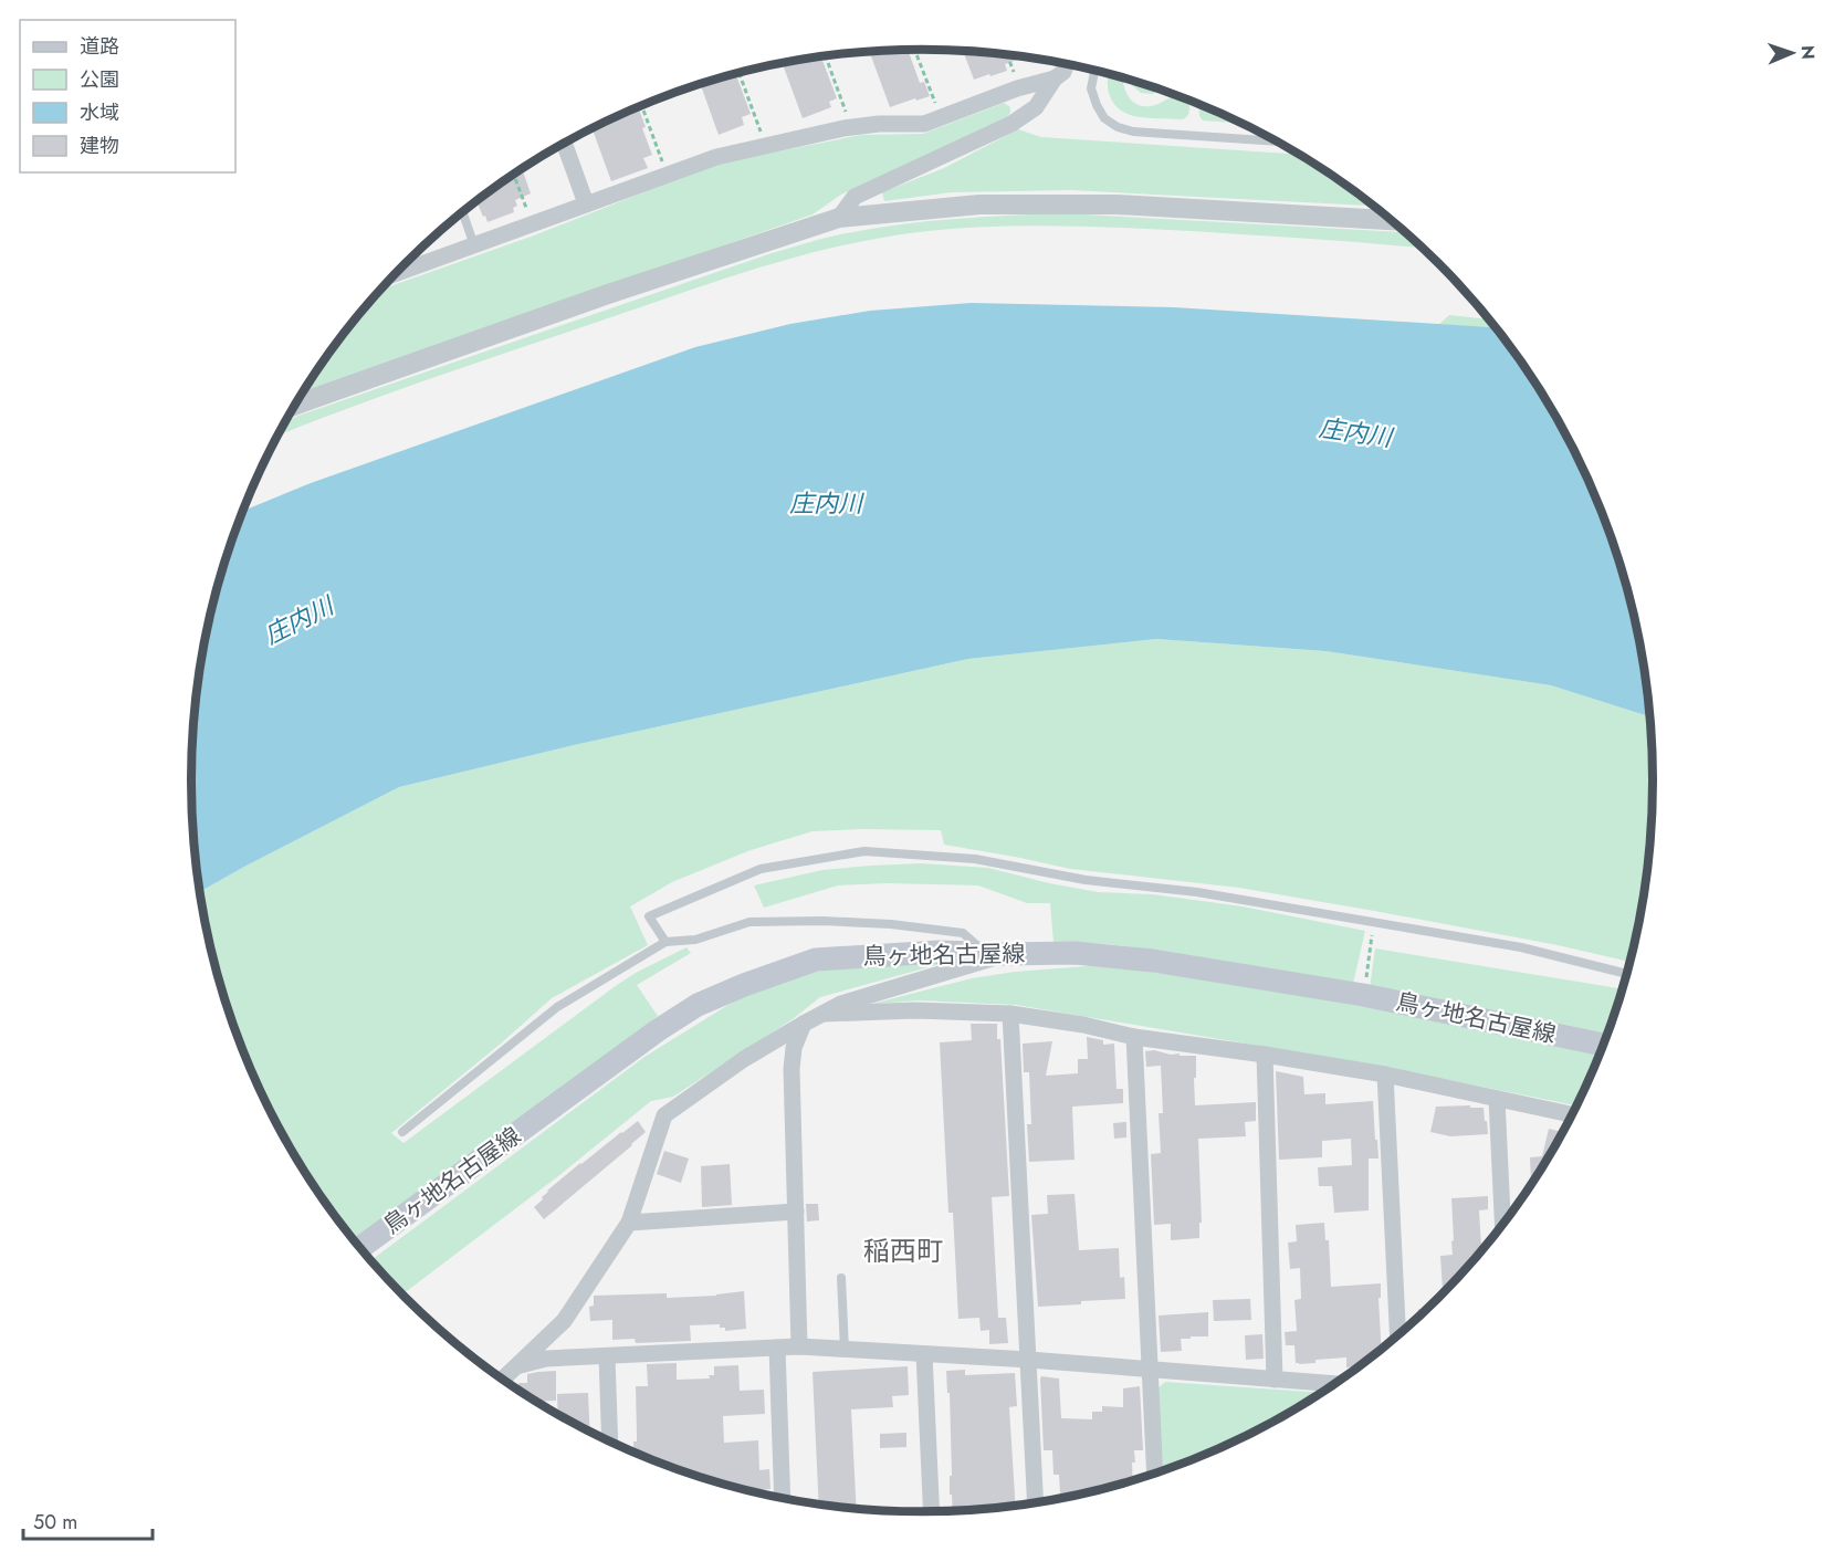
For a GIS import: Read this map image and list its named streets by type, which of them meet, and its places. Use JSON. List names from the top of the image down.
{
  "streets": {
    "main road": ["鳥ヶ地名古屋線"]
  },
  "districts": ["稲西町"],
  "water": ["庄内川"],
  "legend": [
    "道路",
    "公園",
    "水域",
    "建物"
  ],
  "scale_bar": "50 m",
  "north": "right"
}
